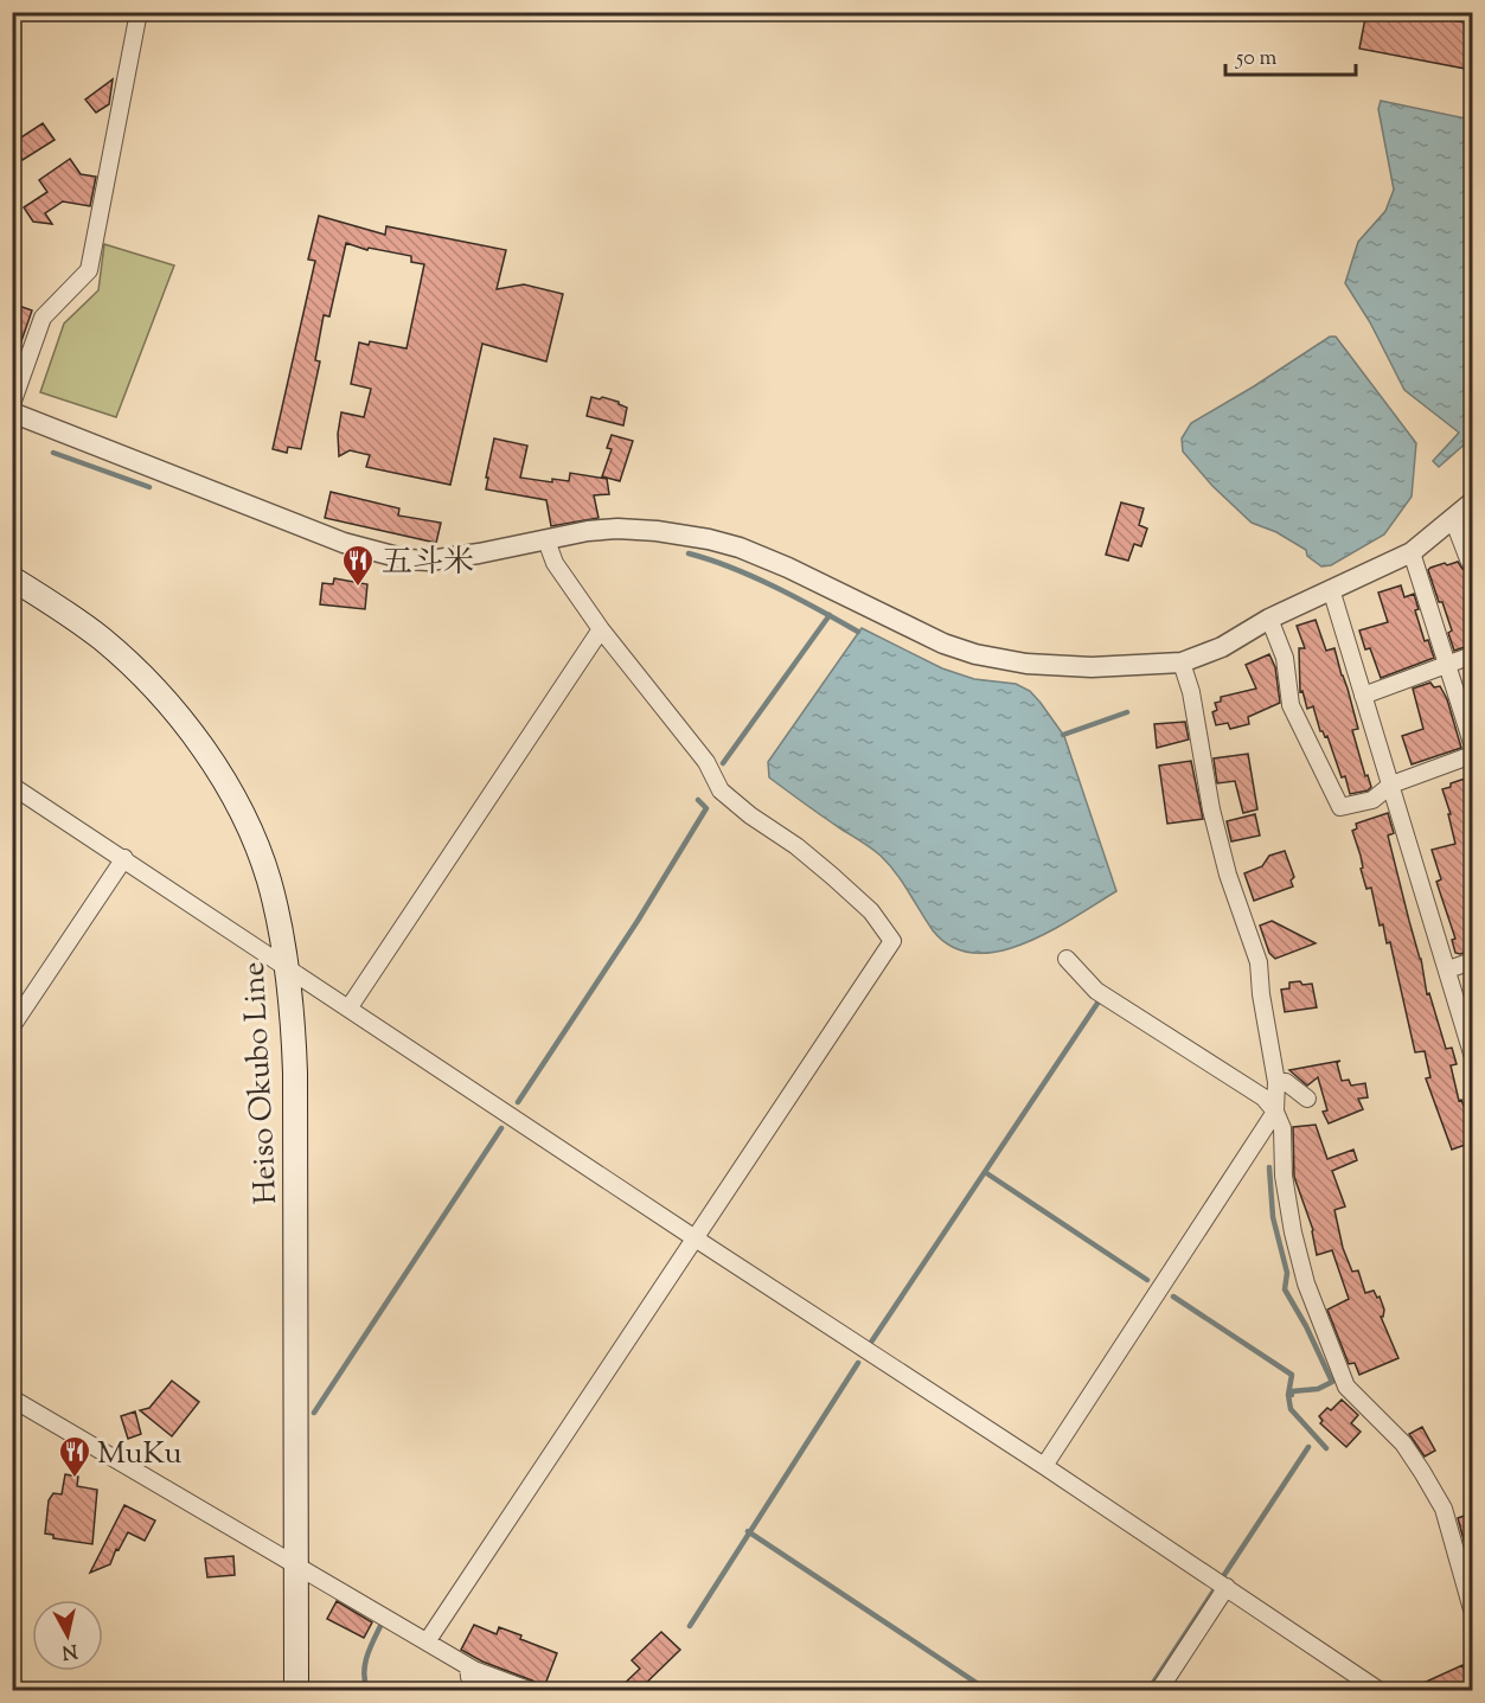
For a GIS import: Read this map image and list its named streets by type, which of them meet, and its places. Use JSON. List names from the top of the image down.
{
  "streets": {
    "main road": ["Heiso Okubo Line"]
  },
  "places": {
    "restaurant": ["五斗米", "MuKu"]
  },
  "scale_bar": "50 m",
  "north": "bottom"
}
